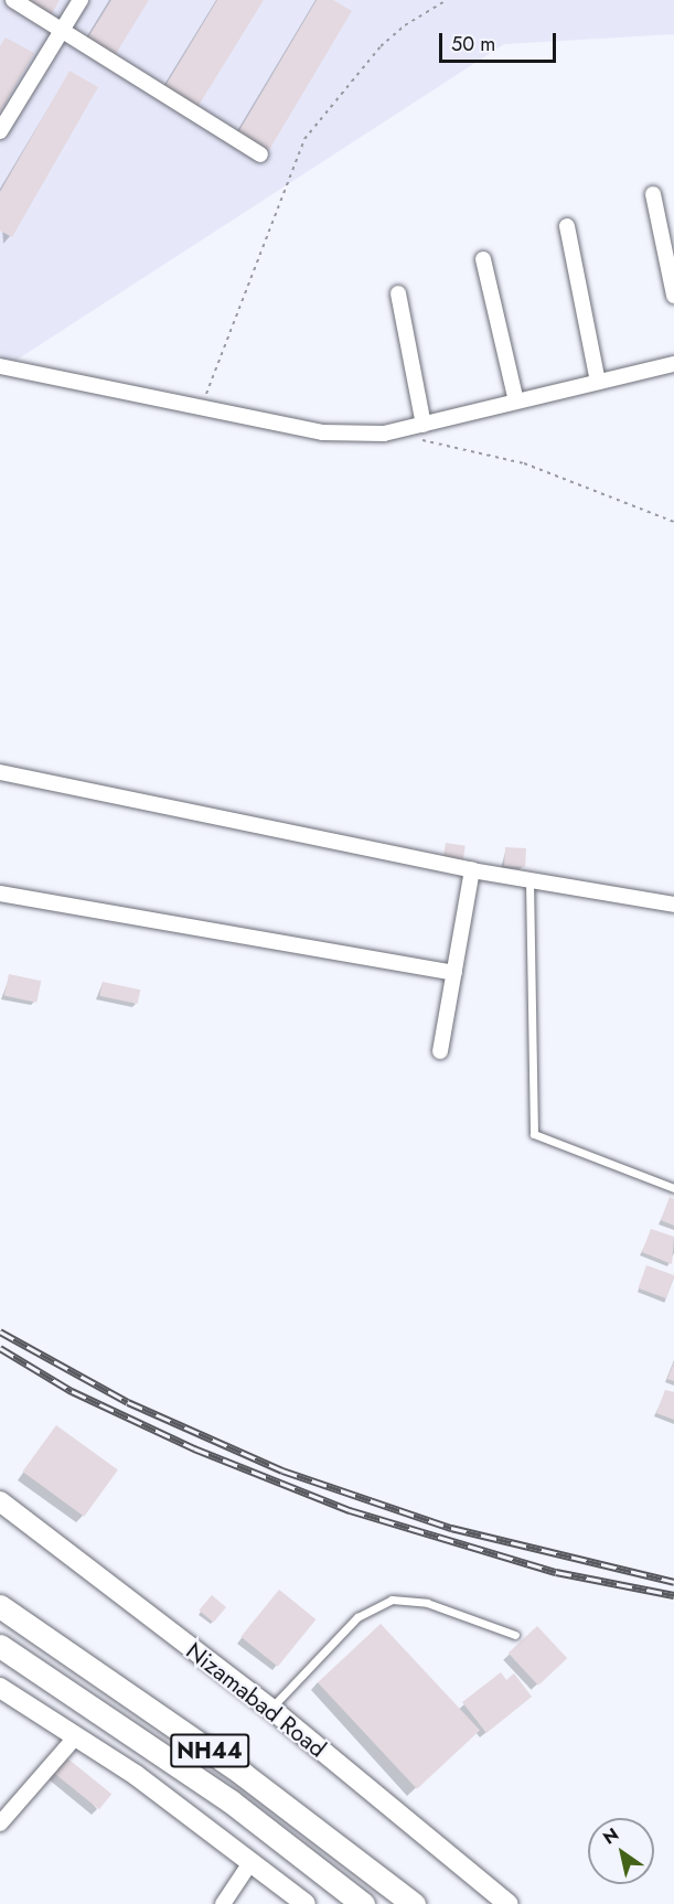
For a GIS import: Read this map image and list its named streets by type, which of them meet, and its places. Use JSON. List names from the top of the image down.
{
  "streets": {
    "highway": ["NH44"],
    "main road": ["Nizamabad Road"]
  },
  "scale_bar": "50 m",
  "north": "top left"
}
